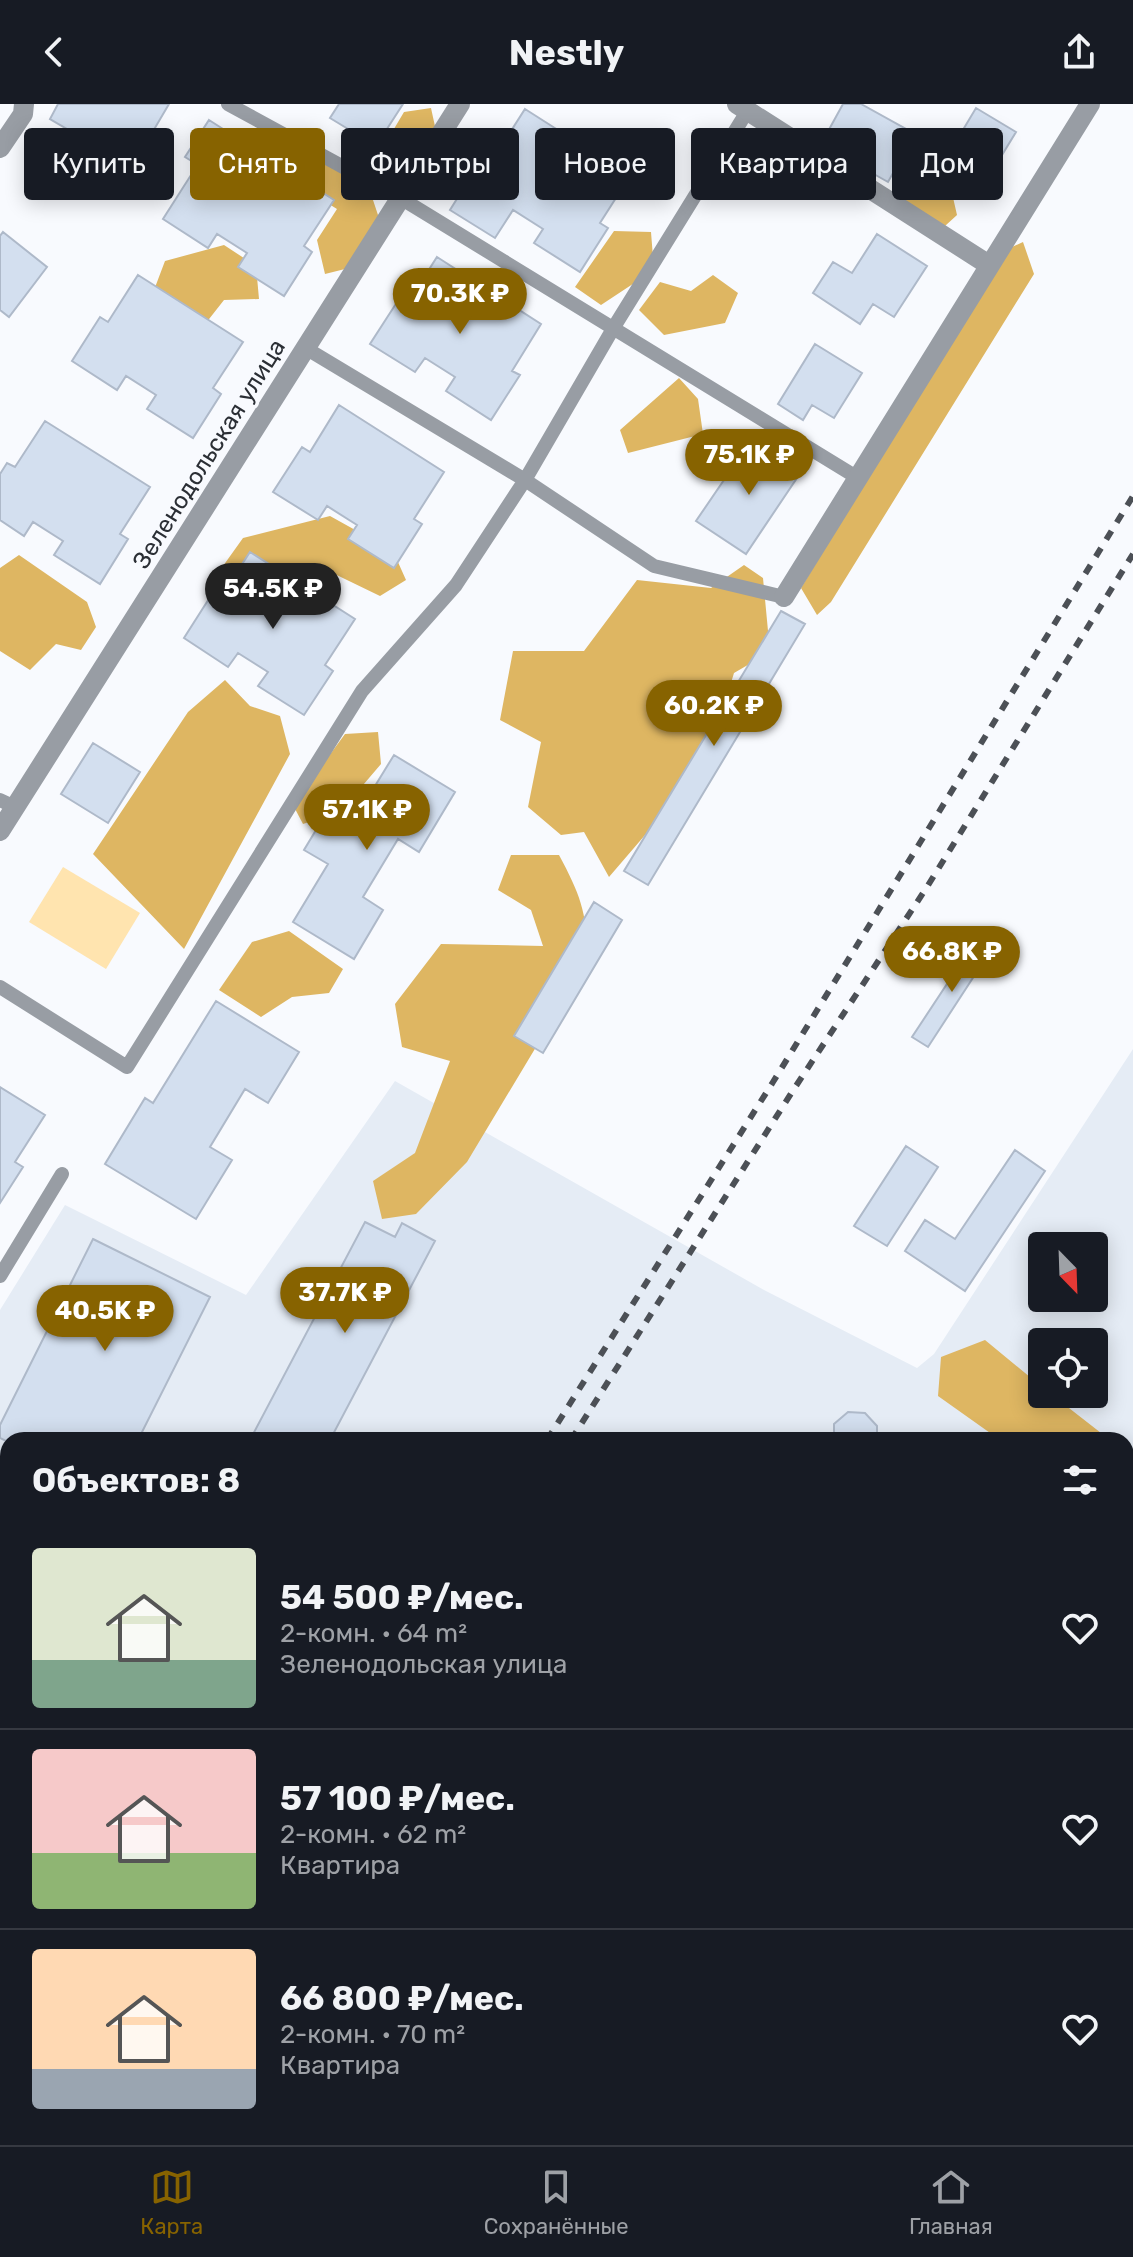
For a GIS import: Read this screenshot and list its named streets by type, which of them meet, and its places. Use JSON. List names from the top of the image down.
{
  "streets": {
    "street": ["Зеленодольская улица"]
  },
  "north": "bottom right",
  "page": {
    "header": "Nestly",
    "chip": [
      "Купить",
      "Снять",
      "Фильтры",
      "Новое",
      "Квартира",
      "Дом"
    ],
    "price": [
      "70.3K ₽",
      "75.1K ₽",
      "54.5K ₽",
      "60.2K ₽",
      "57.1K ₽",
      "66.8K ₽",
      "37.7K ₽",
      "40.5K ₽"
    ],
    "heading": "Объектов: 8",
    "list": [
      {
        "name": "54 500 ₽/мес.",
        "note": "2-комн. · 64 m² · Зеленодольская улица"
      },
      {
        "name": "57 100 ₽/мес.",
        "note": "2-комн. · 62 m² · Квартира"
      },
      {
        "name": "66 800 ₽/мес.",
        "note": "2-комн. · 70 m² · Квартира"
      }
    ],
    "tabs": ["Карта", "Сохранённые", "Главная"]
  }
}
